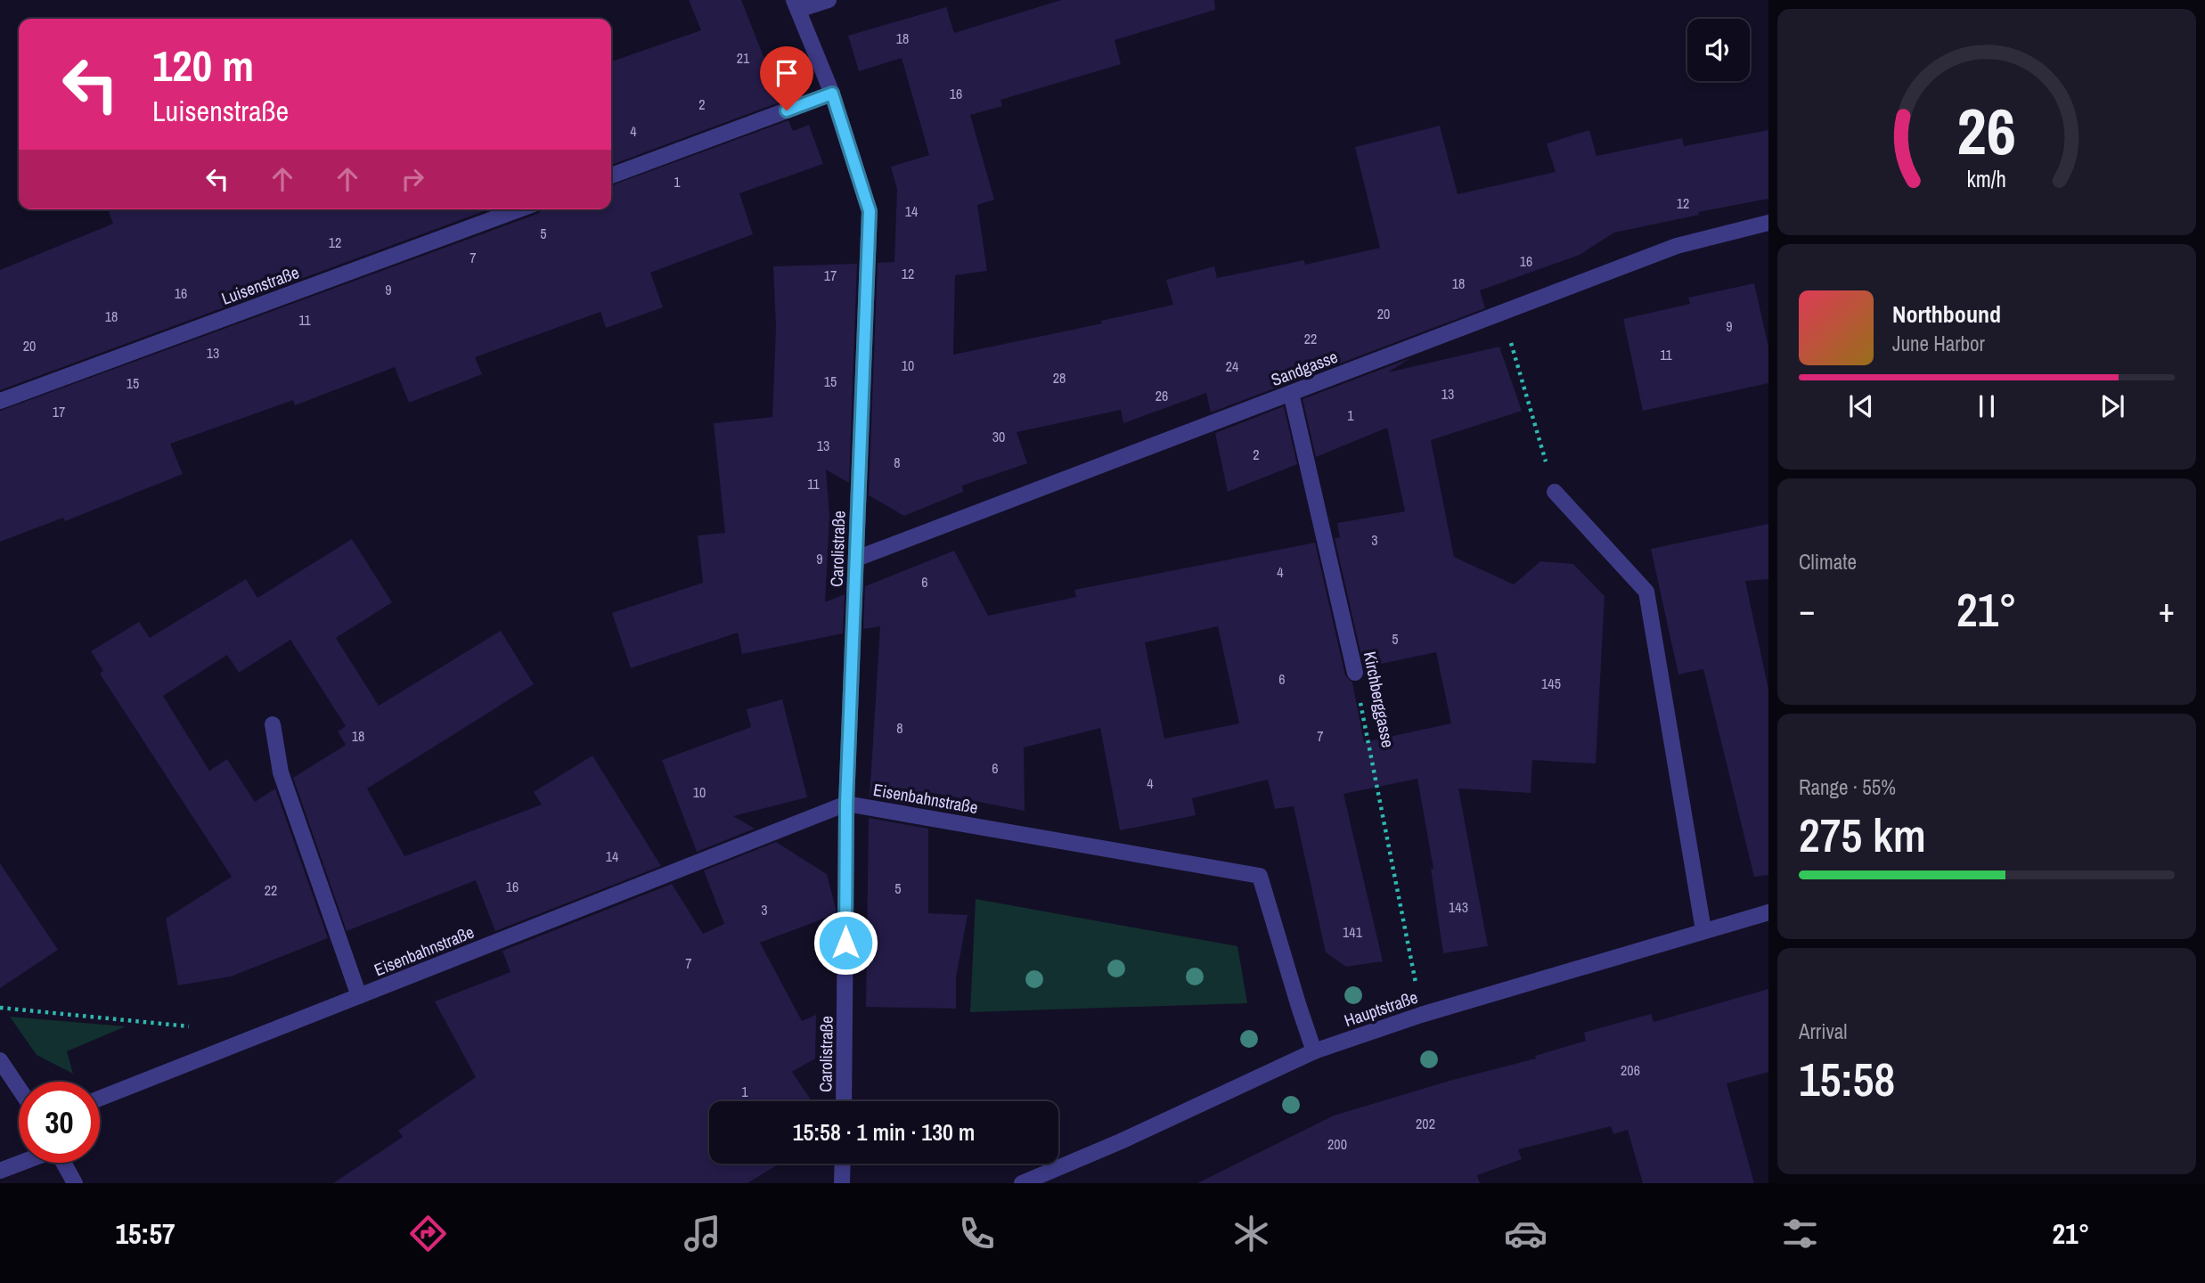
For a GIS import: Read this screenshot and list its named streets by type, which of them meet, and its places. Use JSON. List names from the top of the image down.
{
  "streets": {
    "street": [
      "Luisenstraße",
      "Sandgasse",
      "Carolistraße",
      "Kirchberggasse",
      "Eisenbahnstraße",
      "Hauptstraße"
    ]
  },
  "crossings": [
    ["Sandgasse", "Carolistraße"],
    ["Sandgasse", "Kirchberggasse"],
    ["Carolistraße", "Eisenbahnstraße"],
    ["Kirchberggasse", "Hauptstraße"],
    ["Eisenbahnstraße", "Hauptstraße"]
  ],
  "house_numbers": [
    "18",
    "21",
    "16",
    "2",
    "4",
    "1",
    "12",
    "14",
    "5",
    "12",
    "7",
    "16",
    "12",
    "17",
    "18",
    "9",
    "16",
    "20",
    "18",
    "11",
    "9",
    "22",
    "20",
    "13",
    "11",
    "10",
    "24",
    "28",
    "15",
    "15",
    "13",
    "26",
    "17",
    "1",
    "30",
    "13",
    "2",
    "8",
    "11",
    "3",
    "9",
    "4",
    "6",
    "5",
    "6",
    "145",
    "8",
    "18",
    "7",
    "6",
    "4",
    "10",
    "14",
    "16",
    "5",
    "22",
    "143",
    "3",
    "141",
    "7",
    "206",
    "1",
    "202",
    "200"
  ],
  "page": {
    "turn": ["120 m", "Luisenstraße"],
    "song": ["Northbound", "June Harbor"],
    "tile": [
      "Climate",
      ["Range · 55%", "275 km"],
      ["Arrival", "15:58"]
    ],
    "heat": ["−", "21°", "+"],
    "limit": "30",
    "trip": "15:58 · 1 min · 130 m",
    "tabs": ["15:57", "21°"],
    "gauge": ["26", "km/h"]
  }
}
